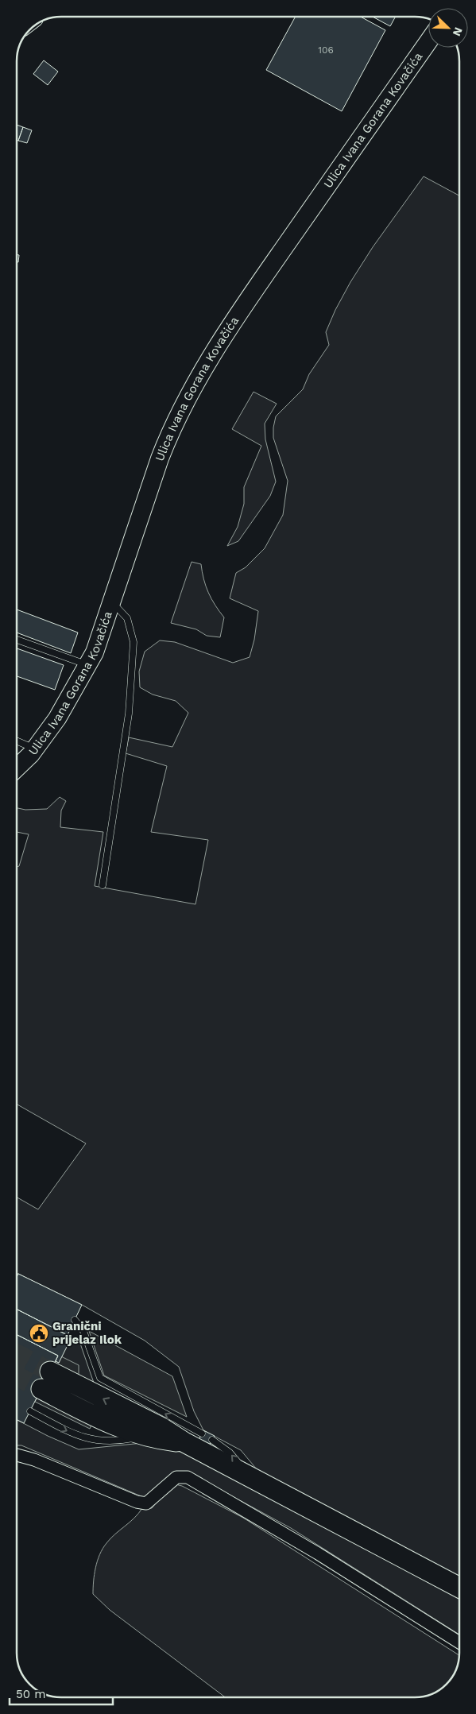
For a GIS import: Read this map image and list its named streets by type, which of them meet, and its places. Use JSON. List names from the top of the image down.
{
  "streets": {
    "main road": ["Ulica Ivana Gorana Kovačića"]
  },
  "places": {
    "public building": ["Granični prijelaz Ilok"]
  },
  "house_numbers": ["106"],
  "scale_bar": "50 m",
  "north": "bottom right"
}
